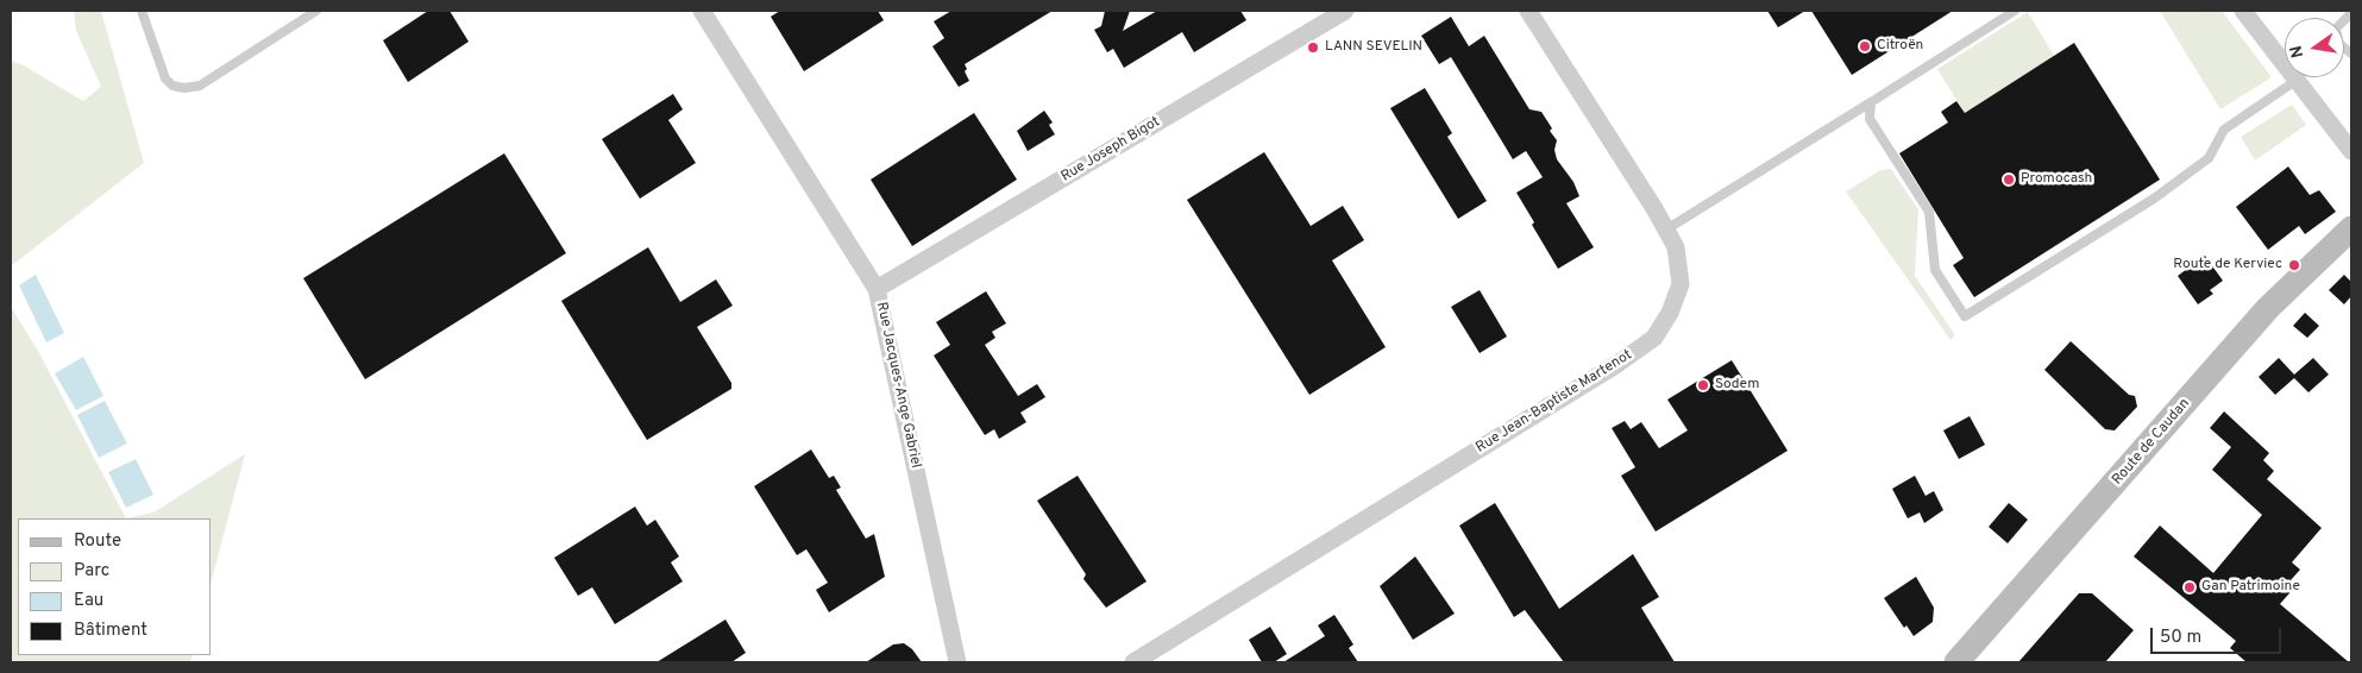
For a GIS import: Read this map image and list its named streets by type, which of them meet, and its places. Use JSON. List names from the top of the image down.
{
  "streets": {
    "street": [
      "Rue Joseph Bigot",
      "Rue Jacques-Ange Gabriel",
      "Rue Jean-Baptiste Martenot",
      "Route de Caudan"
    ]
  },
  "crossings": [
    ["Rue Joseph Bigot", "Rue Jacques-Ange Gabriel"]
  ],
  "places": [
    "Citroën",
    "LANN SEVELIN",
    "Promocash",
    "Route de Kerviec",
    "Sodem",
    "Gan Patrimoine"
  ],
  "legend": [
    "Route",
    "Parc",
    "Eau",
    "Bâtiment"
  ],
  "scale_bar": "50 m",
  "north": "left"
}
